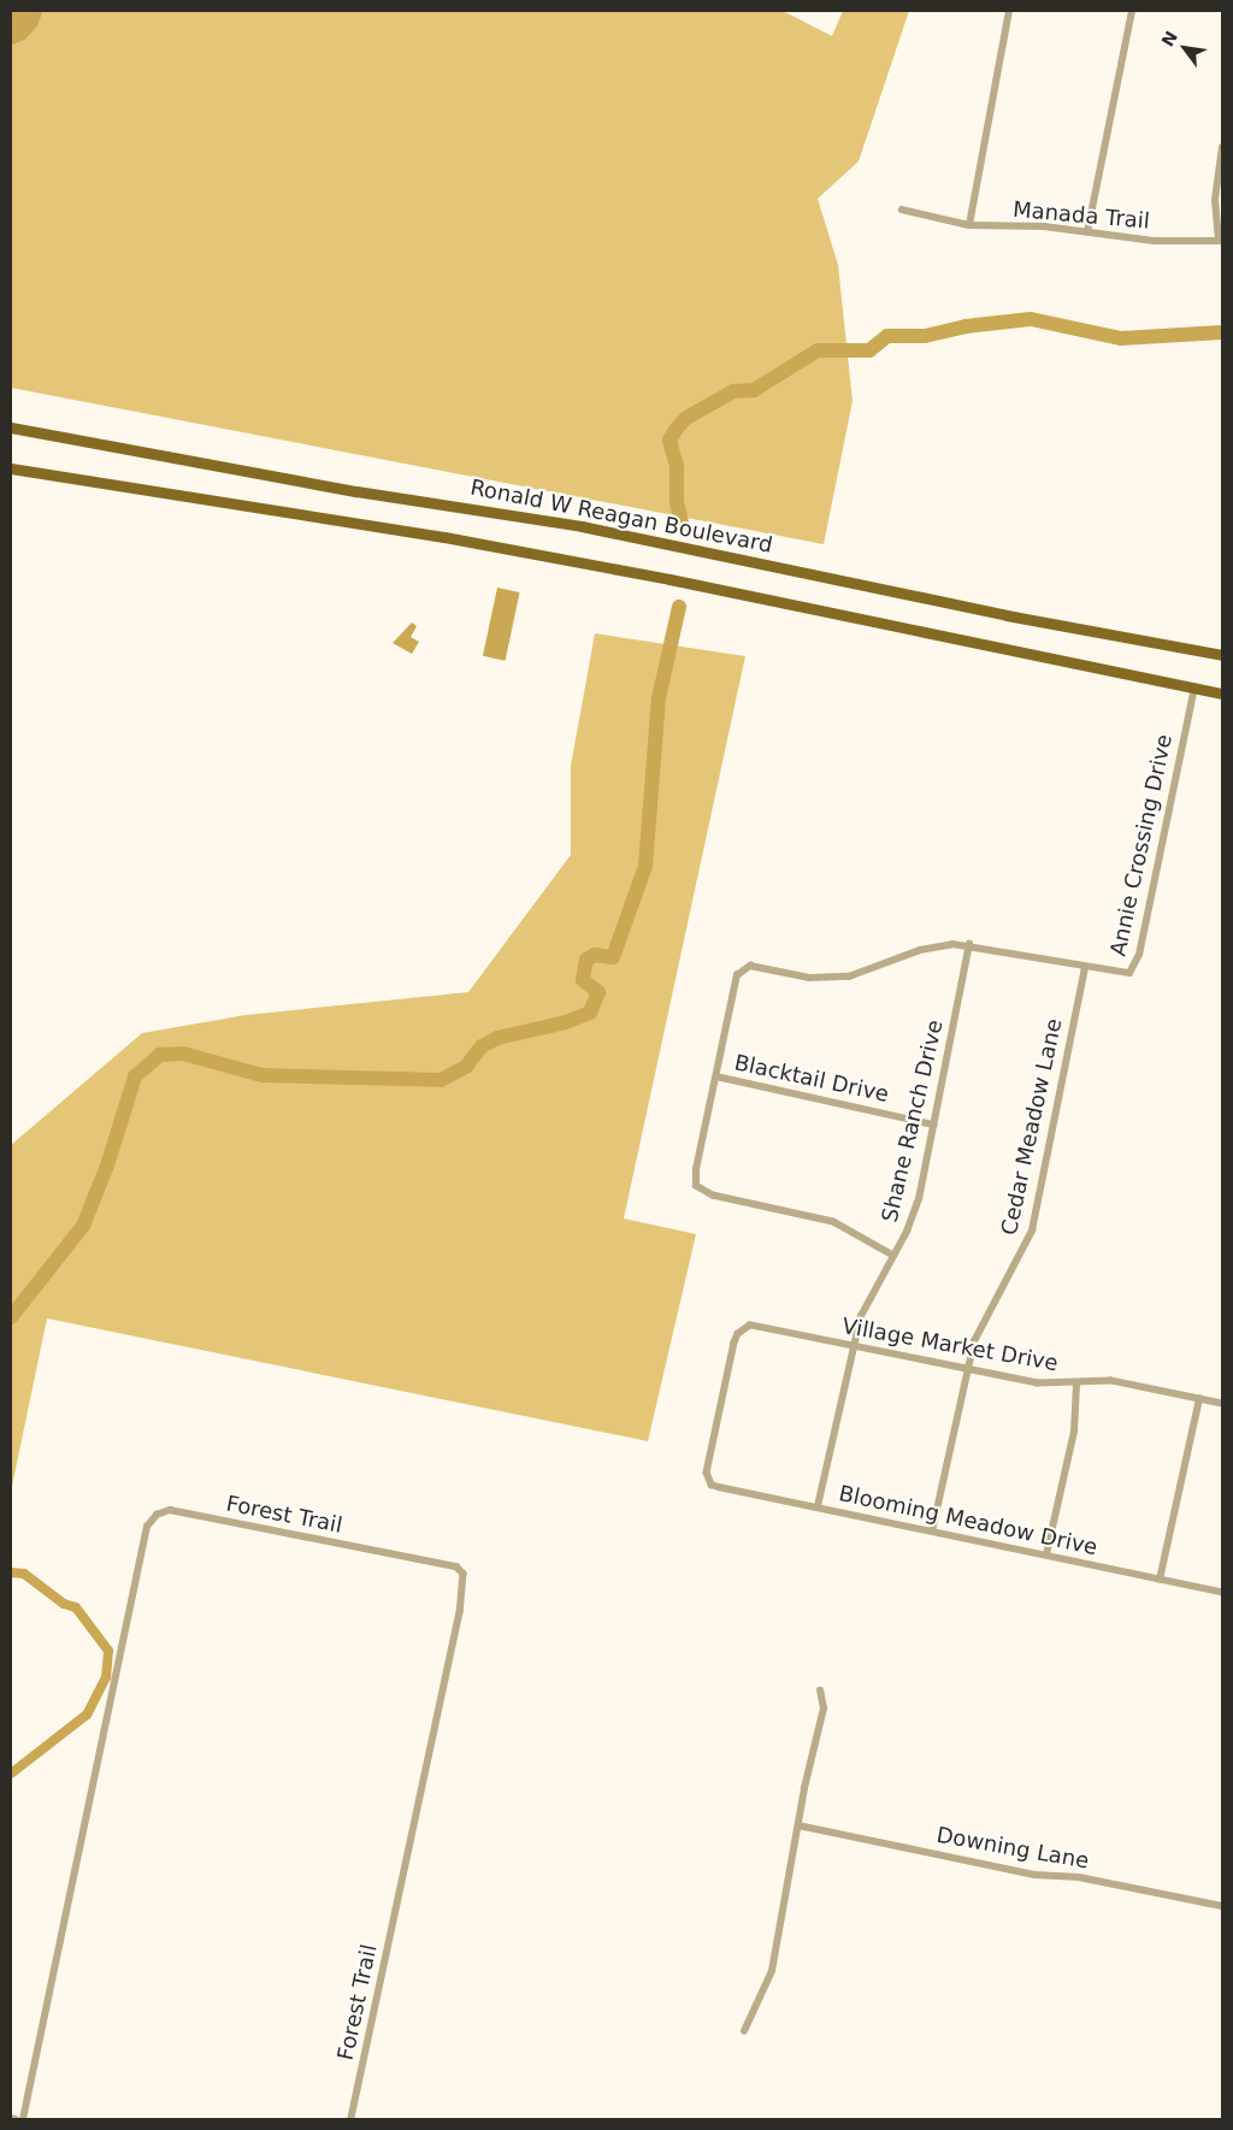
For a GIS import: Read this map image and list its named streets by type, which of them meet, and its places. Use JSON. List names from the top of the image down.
{
  "streets": {
    "main road": ["Ronald W Reagan Boulevard"],
    "street": [
      "Manada Trail",
      "Annie Crossing Drive",
      "Blacktail Drive",
      "Shane Ranch Drive",
      "Cedar Meadow Lane",
      "Village Market Drive",
      "Forest Trail",
      "Blooming Meadow Drive",
      "Downing Lane"
    ]
  },
  "crossings": [
    ["Annie Crossing Drive", "Blacktail Drive"],
    ["Annie Crossing Drive", "Shane Ranch Drive"],
    ["Annie Crossing Drive", "Cedar Meadow Lane"],
    ["Blacktail Drive", "Shane Ranch Drive"],
    ["Shane Ranch Drive", "Village Market Drive"],
    ["Shane Ranch Drive", "Blooming Meadow Drive"],
    ["Cedar Meadow Lane", "Village Market Drive"],
    ["Cedar Meadow Lane", "Blooming Meadow Drive"],
    ["Village Market Drive", "Blooming Meadow Drive"]
  ],
  "north": "top left"
}
